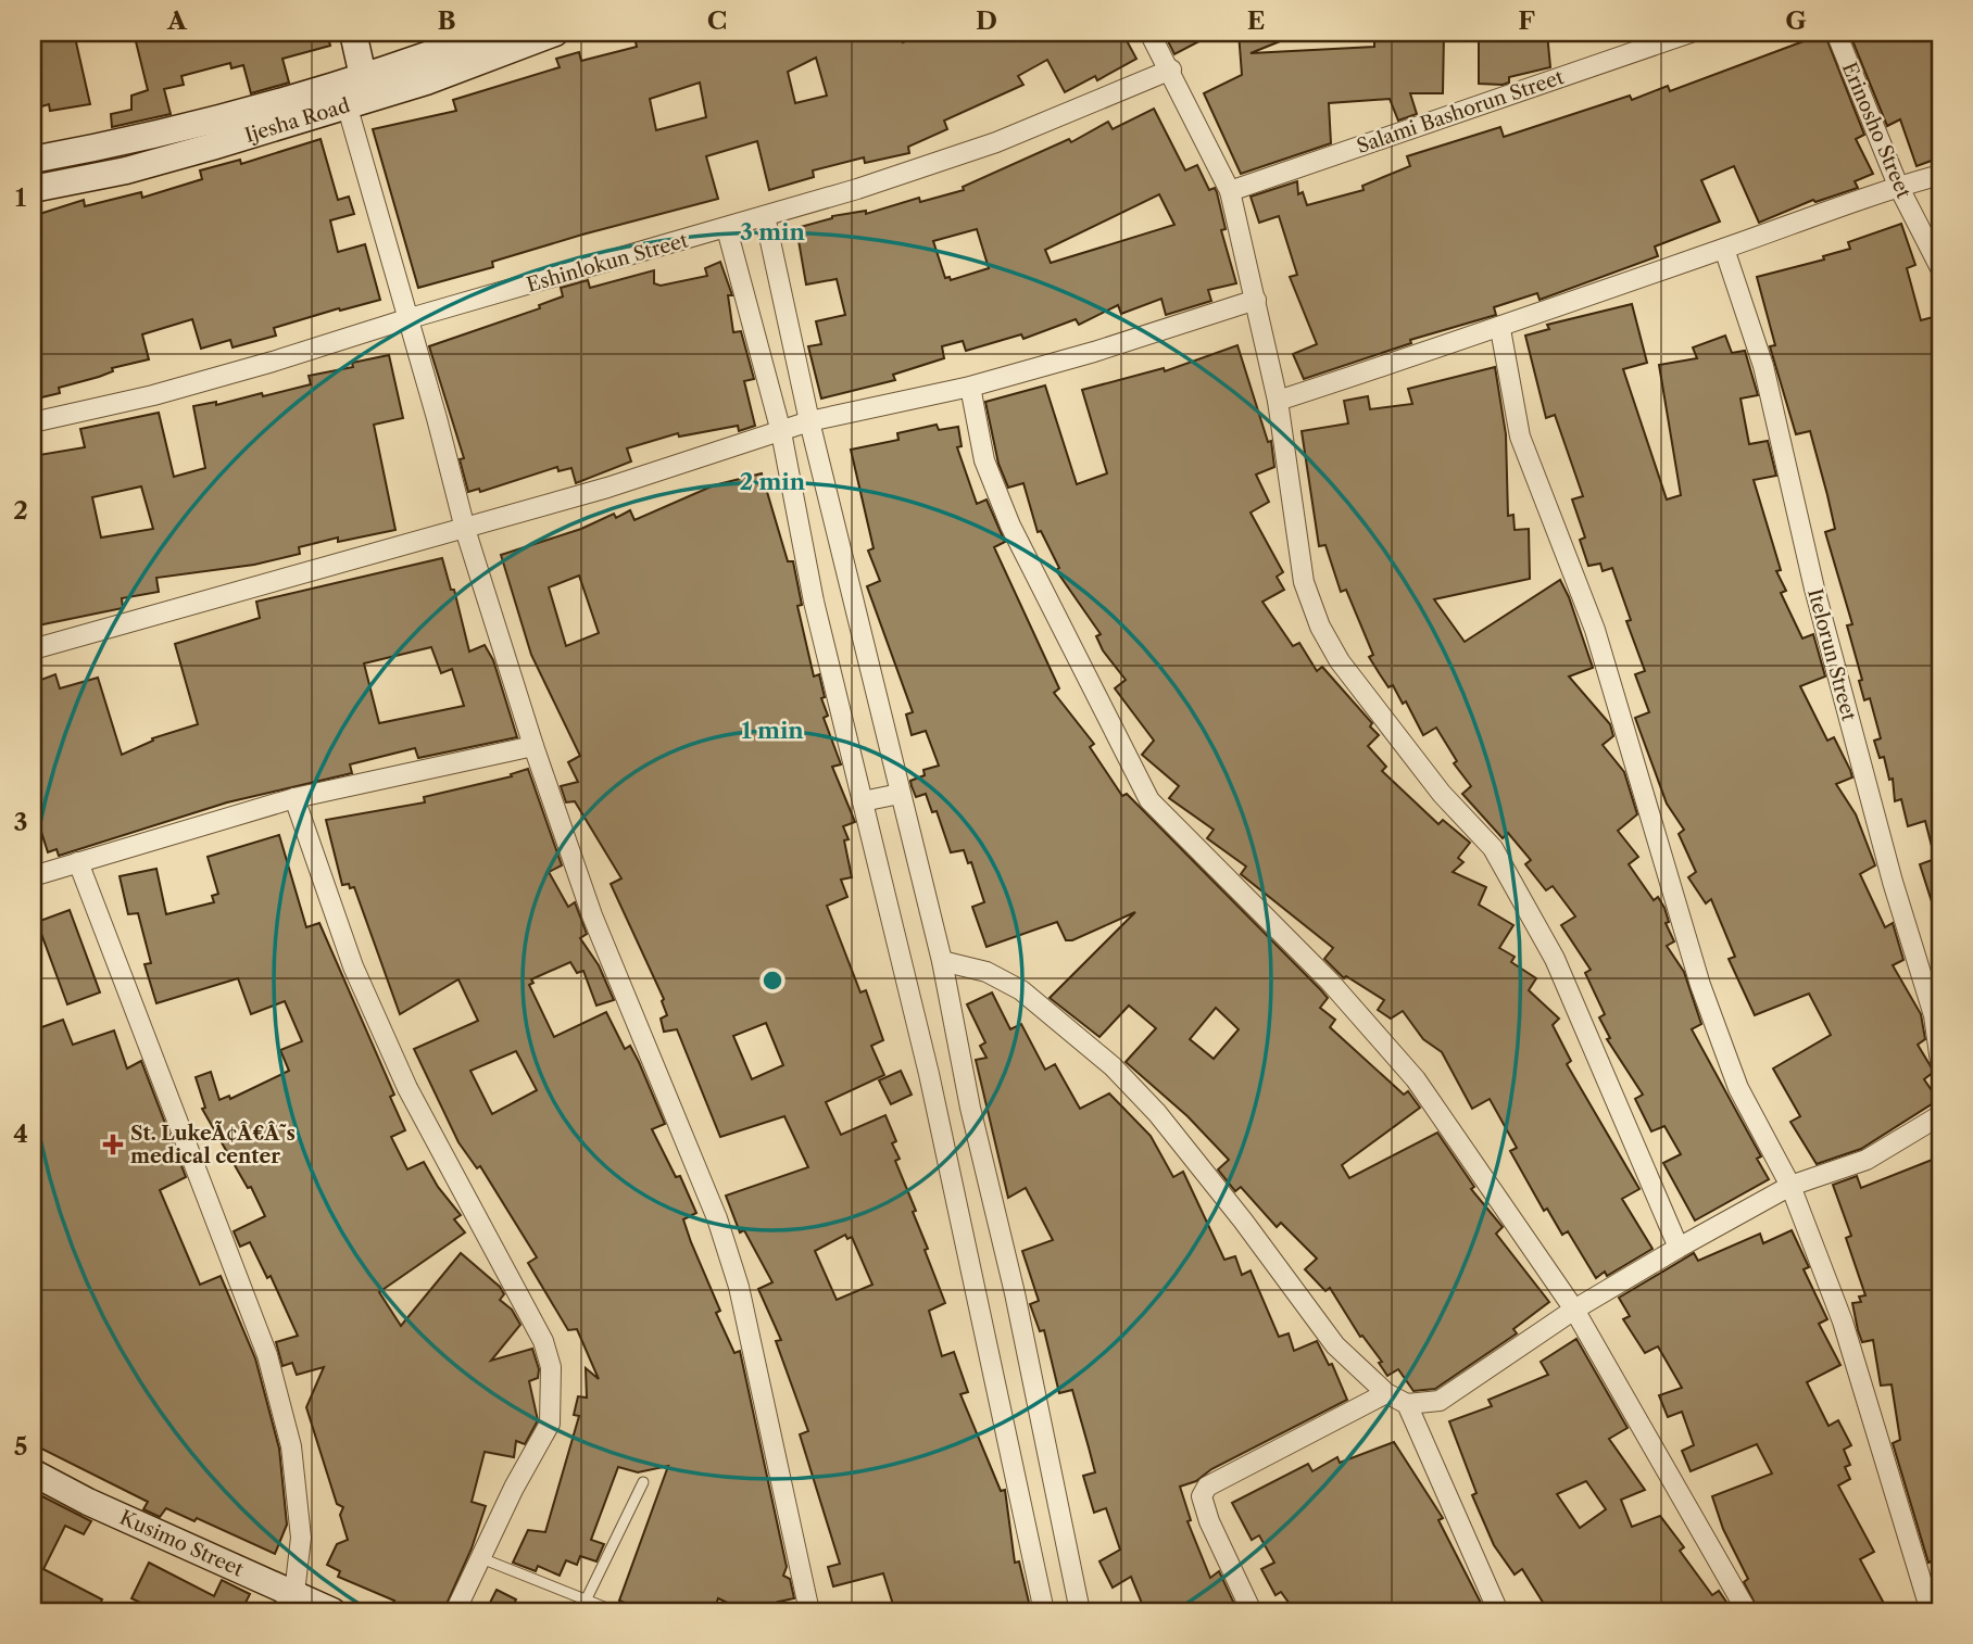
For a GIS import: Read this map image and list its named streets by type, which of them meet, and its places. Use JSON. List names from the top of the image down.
{
  "streets": {
    "main road": ["Ijesha Road", "Kusimo Street"],
    "street": [
      "Salami Bashorun Street",
      "Erinosho Street",
      "Eshinlokun Street",
      "Itelorun Street"
    ]
  },
  "places": {
    "health": ["St. LukeÃ¢Â€Â˜s medical center"]
  },
  "grid": {
    "columns": [
      "A",
      "B",
      "C",
      "D",
      "E",
      "F",
      "G"
    ],
    "rows": [
      "1",
      "2",
      "3",
      "4",
      "5"
    ]
  },
  "rings": ["3 min", "2 min", "1 min"]
}
